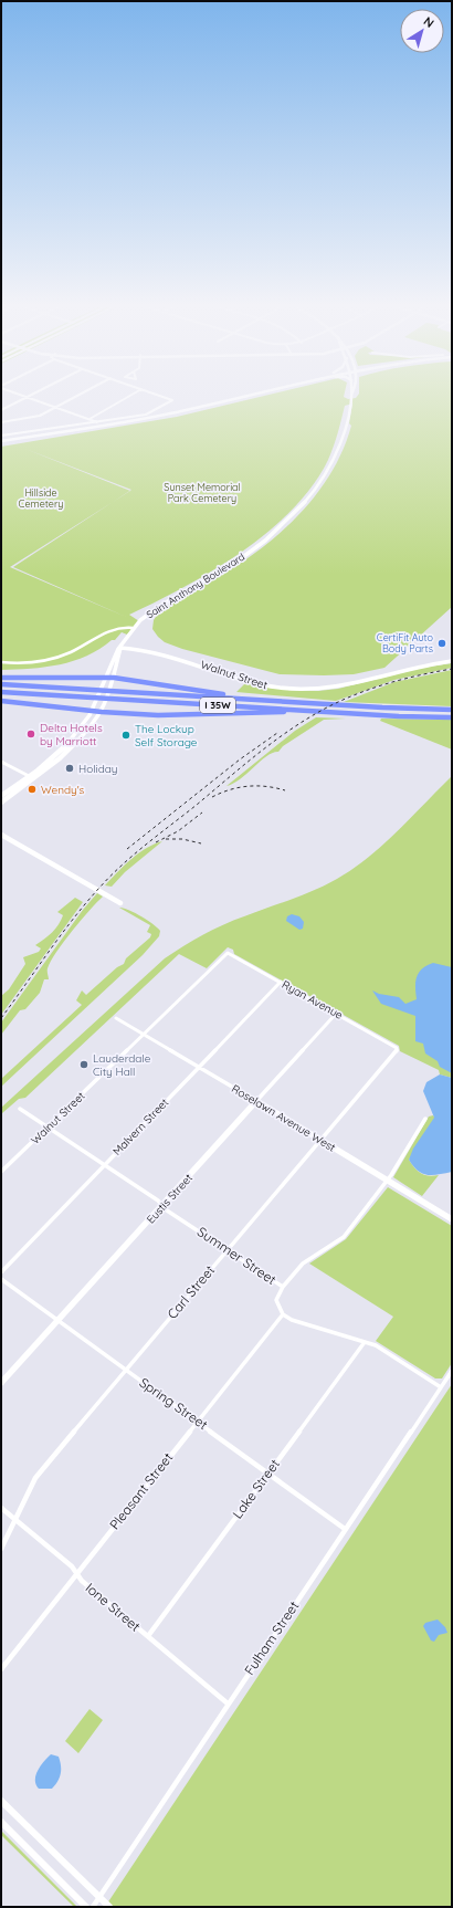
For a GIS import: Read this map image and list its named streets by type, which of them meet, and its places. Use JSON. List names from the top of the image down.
{
  "streets": {
    "highway": ["I 35W"],
    "main road": [
      "Saint Anthony Boulevard",
      "Walnut Street",
      "Roselawn Avenue West",
      "Eustis Street"
    ],
    "street": [
      "Ryan Avenue",
      "Malvern Street",
      "Summer Street",
      "Carl Street",
      "Spring Street",
      "Lake Street",
      "Pleasant Street",
      "Ione Street",
      "Fulham Street"
    ]
  },
  "crossings": [
    ["Saint Anthony Boulevard", "Walnut Street"],
    ["Walnut Street", "Ryan Avenue"],
    ["Walnut Street", "Roselawn Avenue West"],
    ["Walnut Street", "Summer Street"],
    ["Ryan Avenue", "Malvern Street"],
    ["Ryan Avenue", "Eustis Street"],
    ["Ryan Avenue", "Carl Street"],
    ["Roselawn Avenue West", "Malvern Street"],
    ["Roselawn Avenue West", "Eustis Street"],
    ["Roselawn Avenue West", "Carl Street"],
    ["Malvern Street", "Summer Street"],
    ["Eustis Street", "Summer Street"],
    ["Eustis Street", "Spring Street"],
    ["Summer Street", "Carl Street"],
    ["Summer Street", "Pleasant Street"],
    ["Carl Street", "Spring Street"],
    ["Carl Street", "Ione Street"],
    ["Spring Street", "Lake Street"],
    ["Spring Street", "Pleasant Street"],
    ["Spring Street", "Fulham Street"],
    ["Lake Street", "Ione Street"],
    ["Pleasant Street", "Ione Street"],
    ["Ione Street", "Fulham Street"]
  ],
  "parks": ["Sunset Memorial Park Cemetery", "Hillside Cemetery"],
  "places": [
    "CertiFit Auto Body Parts",
    "Delta Hotels by Marriott",
    "The Lockup Self Storage",
    "Holiday",
    "Wendy's",
    "Lauderdale City Hall"
  ],
  "north": "top right"
}
